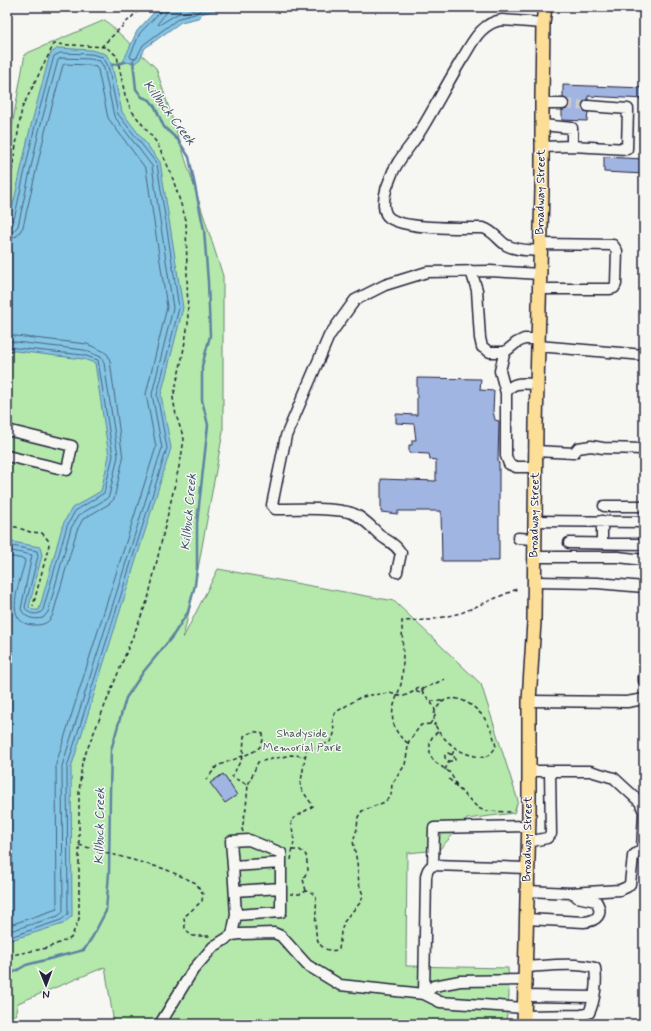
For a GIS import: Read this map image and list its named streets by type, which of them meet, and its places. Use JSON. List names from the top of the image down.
{
  "streets": {
    "main road": ["Broadway Street"]
  },
  "water": ["Killbuck Creek"],
  "parks": ["Shadyside Memorial Park"],
  "north": "bottom"
}
